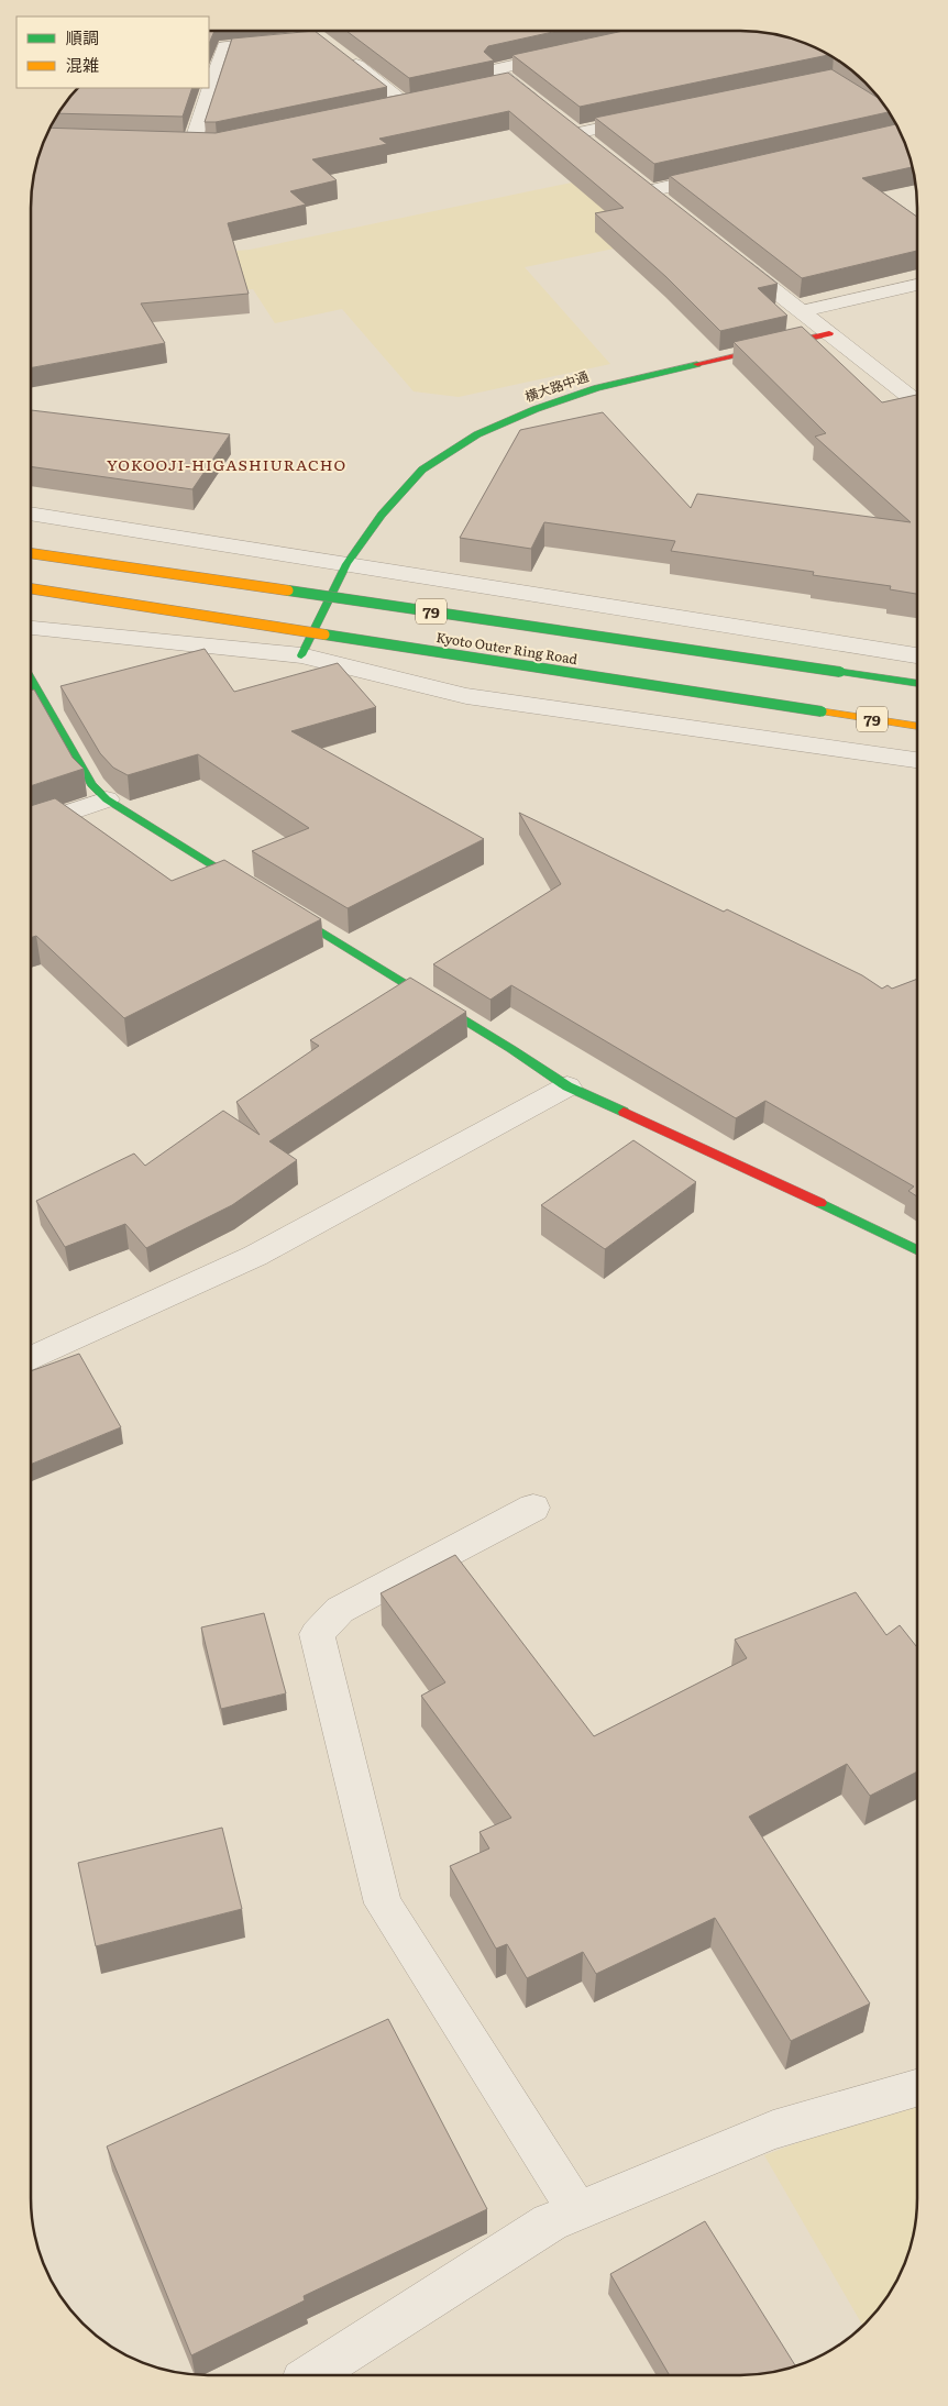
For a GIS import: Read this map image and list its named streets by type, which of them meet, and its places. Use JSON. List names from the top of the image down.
{
  "streets": {
    "street": ["横大路中通", "79", "Kyoto Outer Ring Road"]
  },
  "districts": ["YOKOOJI-HIGASHIURACHO"],
  "legend": ["順調", "混雑"]
}
